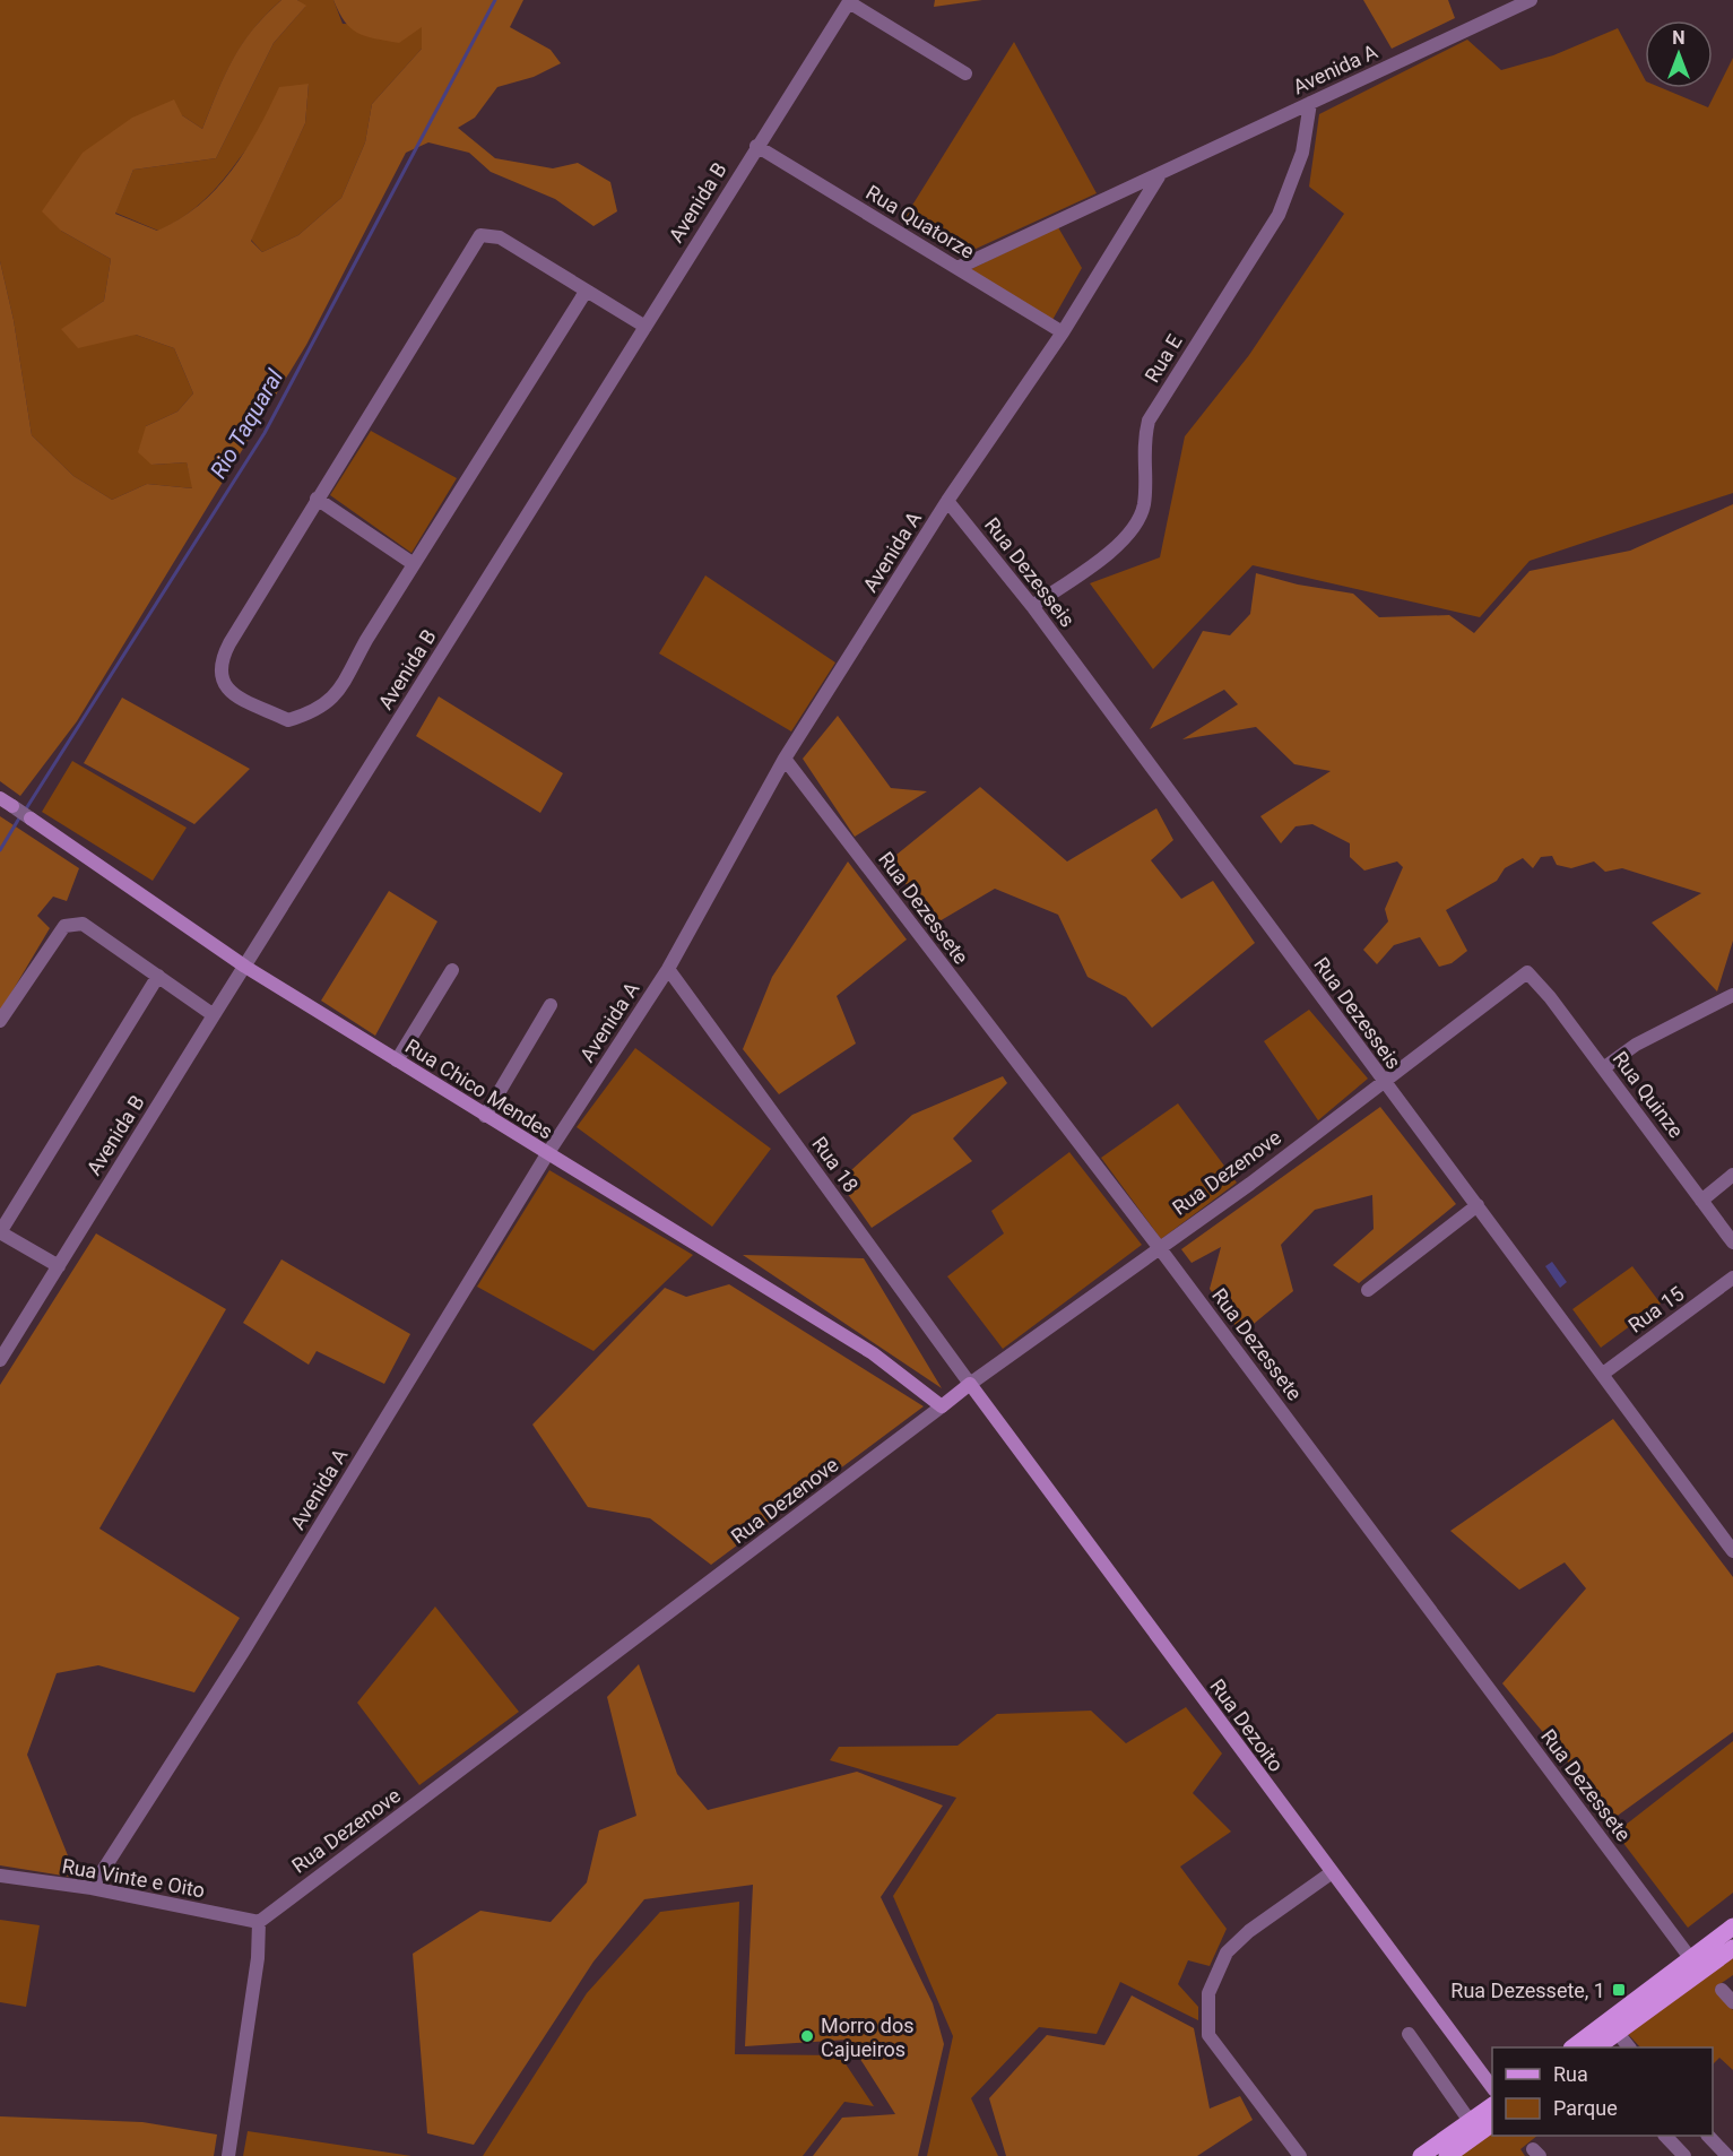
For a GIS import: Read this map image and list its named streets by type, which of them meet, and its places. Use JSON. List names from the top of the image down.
{
  "streets": {
    "main road": ["Rua Chico Mendes", "Rua Dezenove", "Rua Dezoito"],
    "street": [
      "Avenida A",
      "Avenida B",
      "Rua Quatorze",
      "Rua E",
      "Rua Dezesseis",
      "Rua Dezessete",
      "Rua Quinze",
      "Rua 18",
      "Rua 15",
      "Rua Vinte e Oito"
    ]
  },
  "crossings": [
    ["Avenida A", "Rua Quatorze"],
    ["Avenida A", "Rua E"],
    ["Avenida A", "Rua Dezesseis"],
    ["Avenida A", "Rua Dezessete"],
    ["Avenida A", "Rua Chico Mendes"],
    ["Avenida A", "Rua 18"],
    ["Avenida A", "Rua Vinte e Oito"],
    ["Avenida B", "Rua Quatorze"],
    ["Avenida B", "Rua Chico Mendes"],
    ["Rua E", "Rua Dezesseis"],
    ["Rua Dezesseis", "Rua Dezenove"],
    ["Rua Dezesseis", "Rua 15"],
    ["Rua Dezessete", "Rua Dezenove"],
    ["Rua Chico Mendes", "Rua Dezenove"],
    ["Rua Quinze", "Rua Dezenove"],
    ["Rua 18", "Rua Dezenove"],
    ["Rua 18", "Rua Dezoito"],
    ["Rua Dezenove", "Rua Dezoito"],
    ["Rua Dezenove", "Rua Vinte e Oito"]
  ],
  "water": ["Rio Taquaral"],
  "places": {
    "transit": ["Rua Dezessete, 1"],
    "other": ["Morro dos Cajueiros"]
  },
  "legend": ["Rua", "Parque"],
  "north": "top"
}
